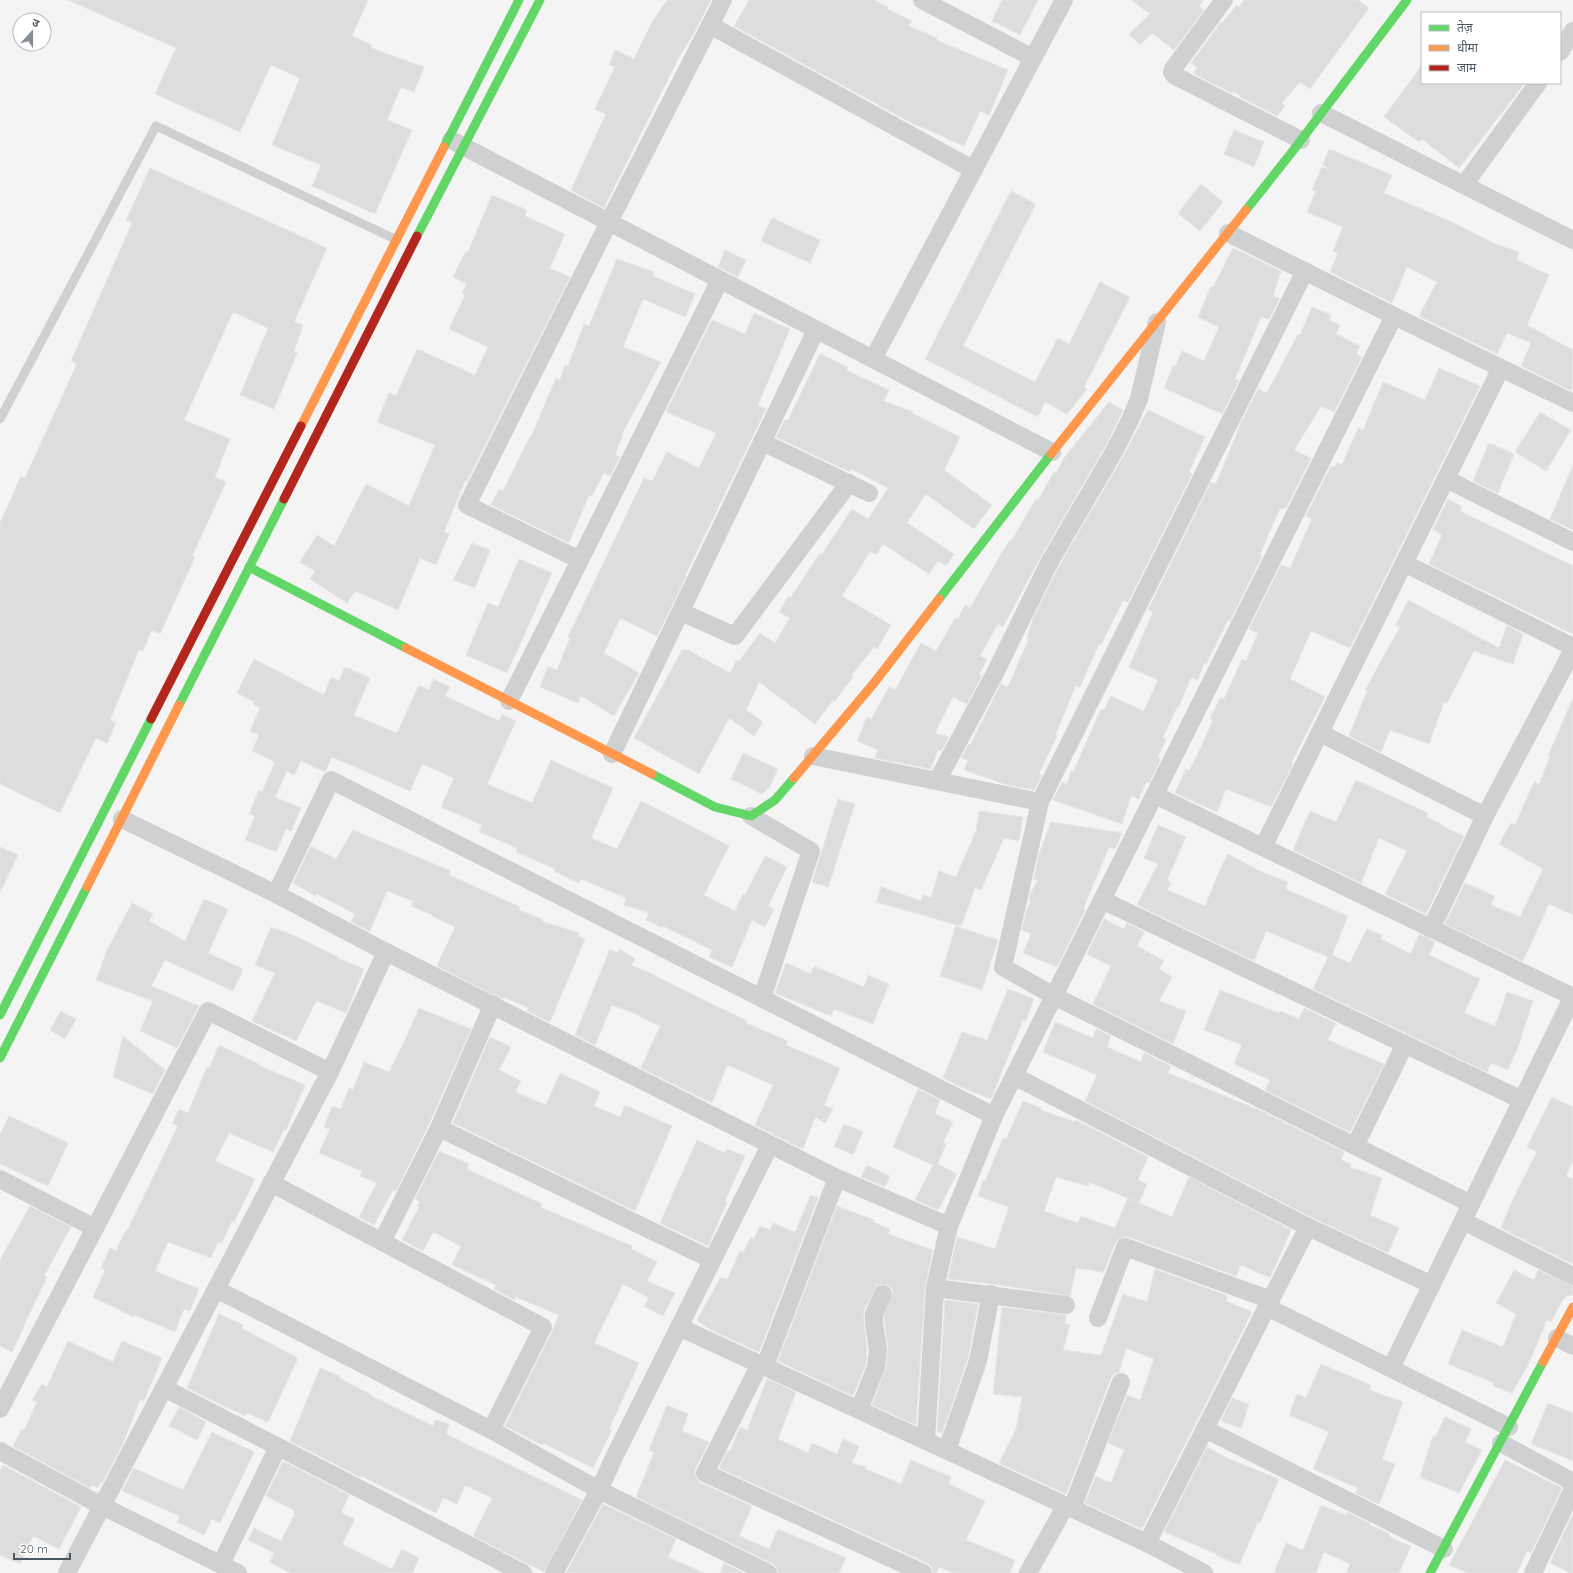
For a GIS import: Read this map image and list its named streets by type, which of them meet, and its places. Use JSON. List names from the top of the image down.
{
  "legend": ["तेज़", "धीमा", "जाम"],
  "scale_bar": "20 m",
  "north": "top"
}
